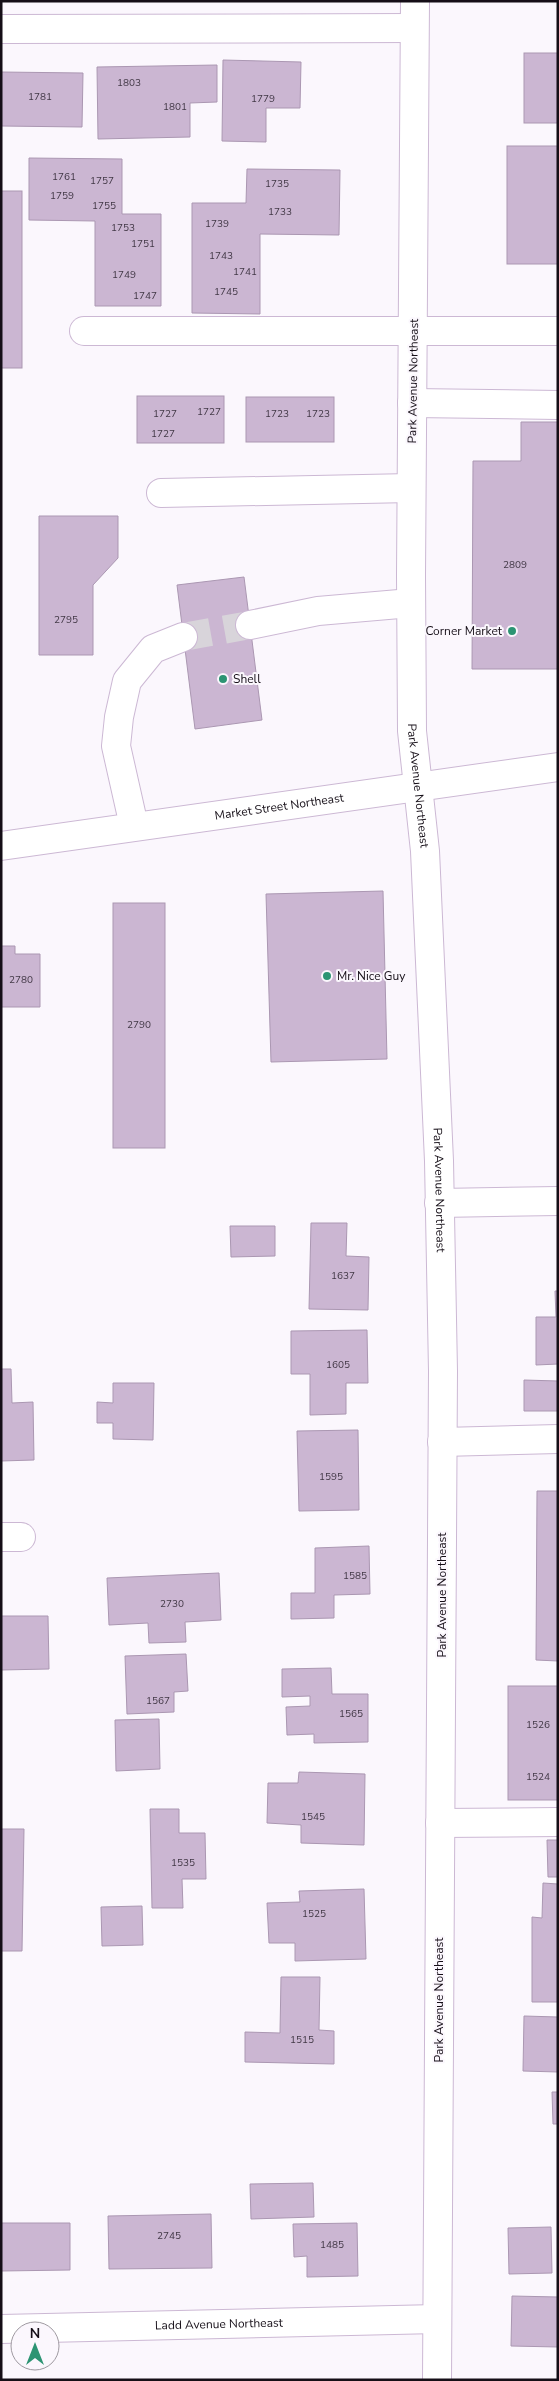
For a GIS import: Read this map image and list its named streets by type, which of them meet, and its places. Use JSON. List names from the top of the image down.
{
  "streets": {
    "street": ["Park Avenue Northeast", "Market Street Northeast", "Ladd Avenue Northeast"]
  },
  "crossings": [
    ["Park Avenue Northeast", "Market Street Northeast"],
    ["Park Avenue Northeast", "Ladd Avenue Northeast"]
  ],
  "places": ["Corner Market", "Shell", "Mr. Nice Guy"],
  "house_numbers": [
    "1803",
    "1781",
    "1779",
    "1801",
    "1761",
    "1757",
    "1735",
    "1759",
    "1755",
    "1733",
    "1739",
    "1753",
    "1751",
    "1743",
    "1741",
    "1749",
    "1745",
    "1747",
    "1727",
    "1727",
    "1723",
    "1723",
    "1727",
    "2809",
    "2795",
    "2780",
    "2790",
    "1637",
    "1605",
    "1595",
    "1585",
    "2730",
    "1567",
    "1565",
    "1526",
    "1524",
    "1545",
    "1535",
    "1525",
    "1515",
    "2745",
    "1485"
  ],
  "north": "top"
}
